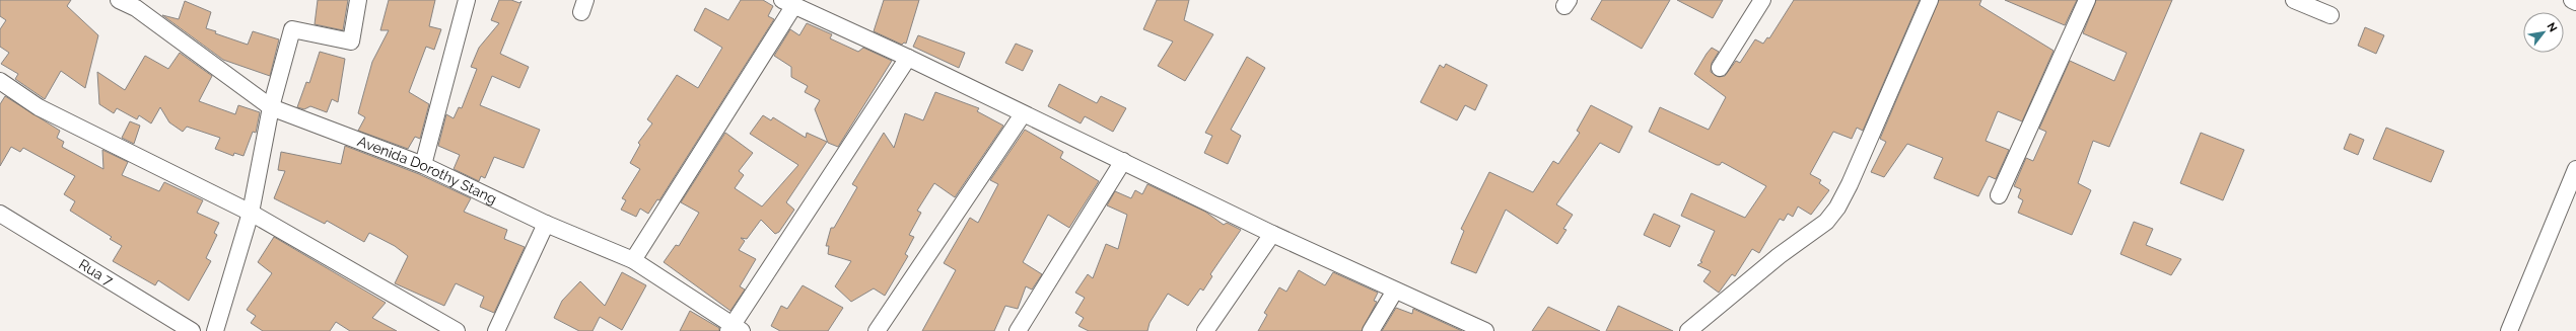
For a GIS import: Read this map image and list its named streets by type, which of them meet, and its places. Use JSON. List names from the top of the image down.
{
  "streets": {
    "street": ["Avenida Dorothy Stang", "Rua 7"]
  },
  "north": "top right"
}
